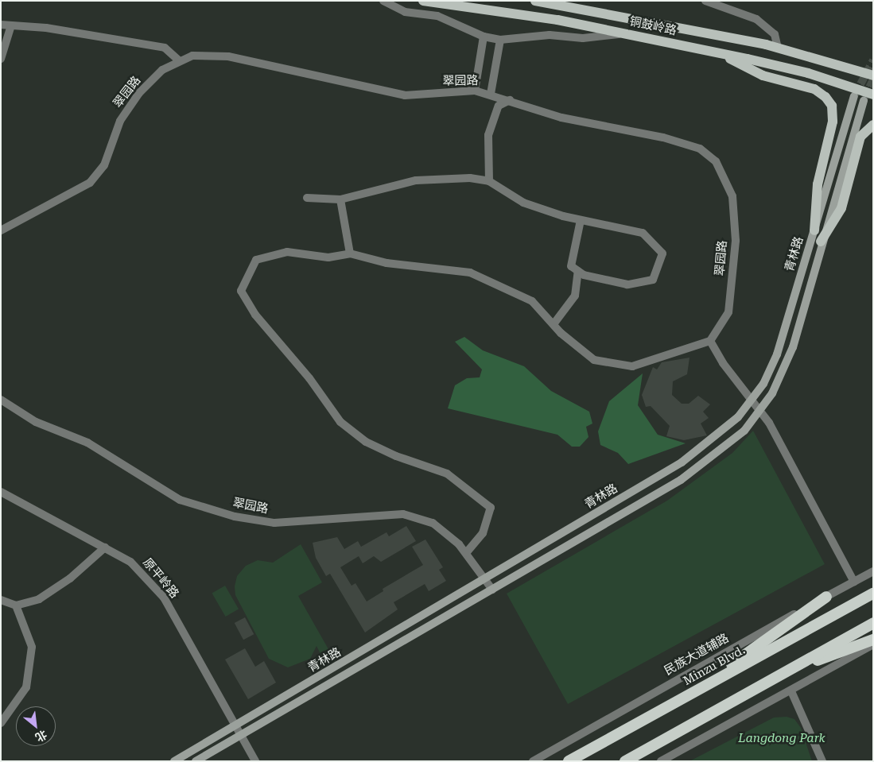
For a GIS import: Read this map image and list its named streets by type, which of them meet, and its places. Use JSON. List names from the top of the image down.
{
  "streets": {
    "highway": ["Minzu Blvd."],
    "main road": ["铜鼓岭路", "青林路"],
    "street": ["翠园路", "原平岭路", "民族大道辅路"]
  },
  "crossings": [
    ["翠园路", "青林路"],
    ["青林路", "原平岭路"]
  ],
  "parks": ["Langdong Park"],
  "north": "bottom right"
}
